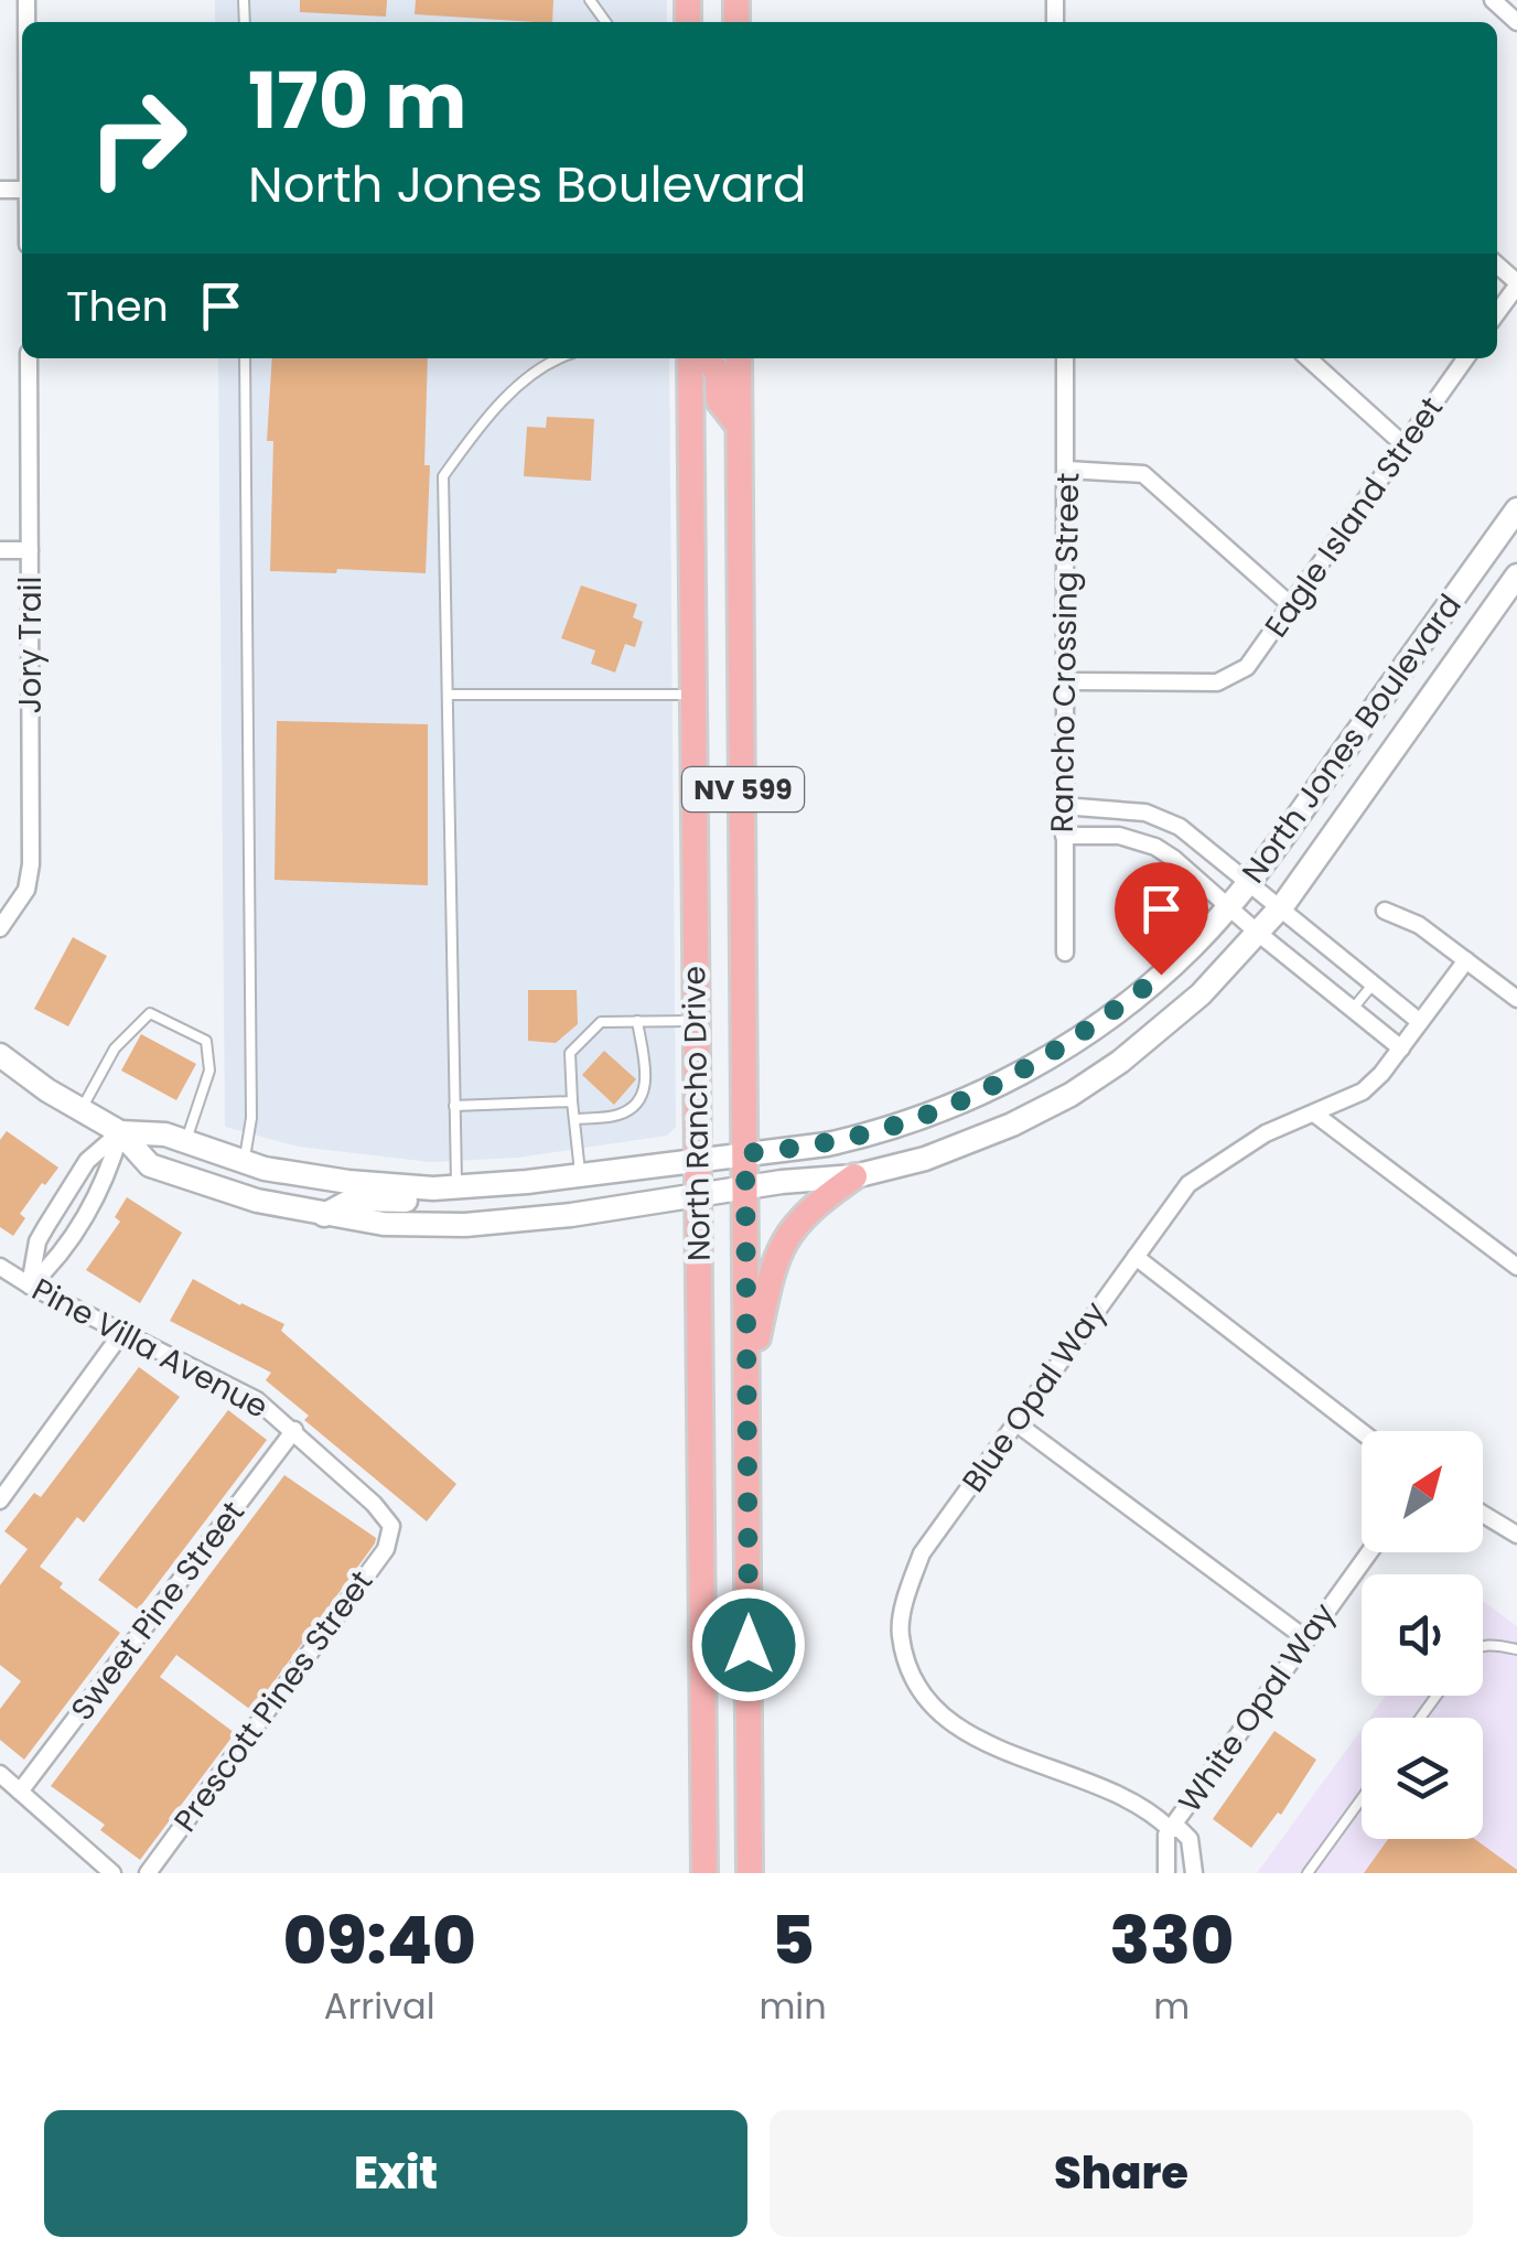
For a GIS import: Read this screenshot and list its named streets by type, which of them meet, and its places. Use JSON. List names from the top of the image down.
{
  "streets": {
    "main road": ["North Jones Boulevard", "NV 599", "North Rancho Drive"],
    "street": [
      "Eagle Island Street",
      "Jory Trail",
      "Rancho Crossing Street",
      "Pine Villa Avenue",
      "Blue Opal Way",
      "Sweet Pine Street",
      "Prescott Pines Street",
      "White Opal Way"
    ]
  },
  "crossings": [
    ["Eagle Island Street", "Rancho Crossing Street"],
    ["North Jones Boulevard", "North Rancho Drive"],
    ["Pine Villa Avenue", "Sweet Pine Street"],
    ["Pine Villa Avenue", "Prescott Pines Street"],
    ["Blue Opal Way", "White Opal Way"]
  ],
  "north": "top right",
  "page": {
    "turn": ["170 m", "North Jones Boulevard"],
    "then": "Then",
    "eta": [
      "09:40",
      "Arrival",
      "5",
      "min",
      "330",
      "m"
    ],
    "buttons": ["Exit", "Share"]
  }
}
